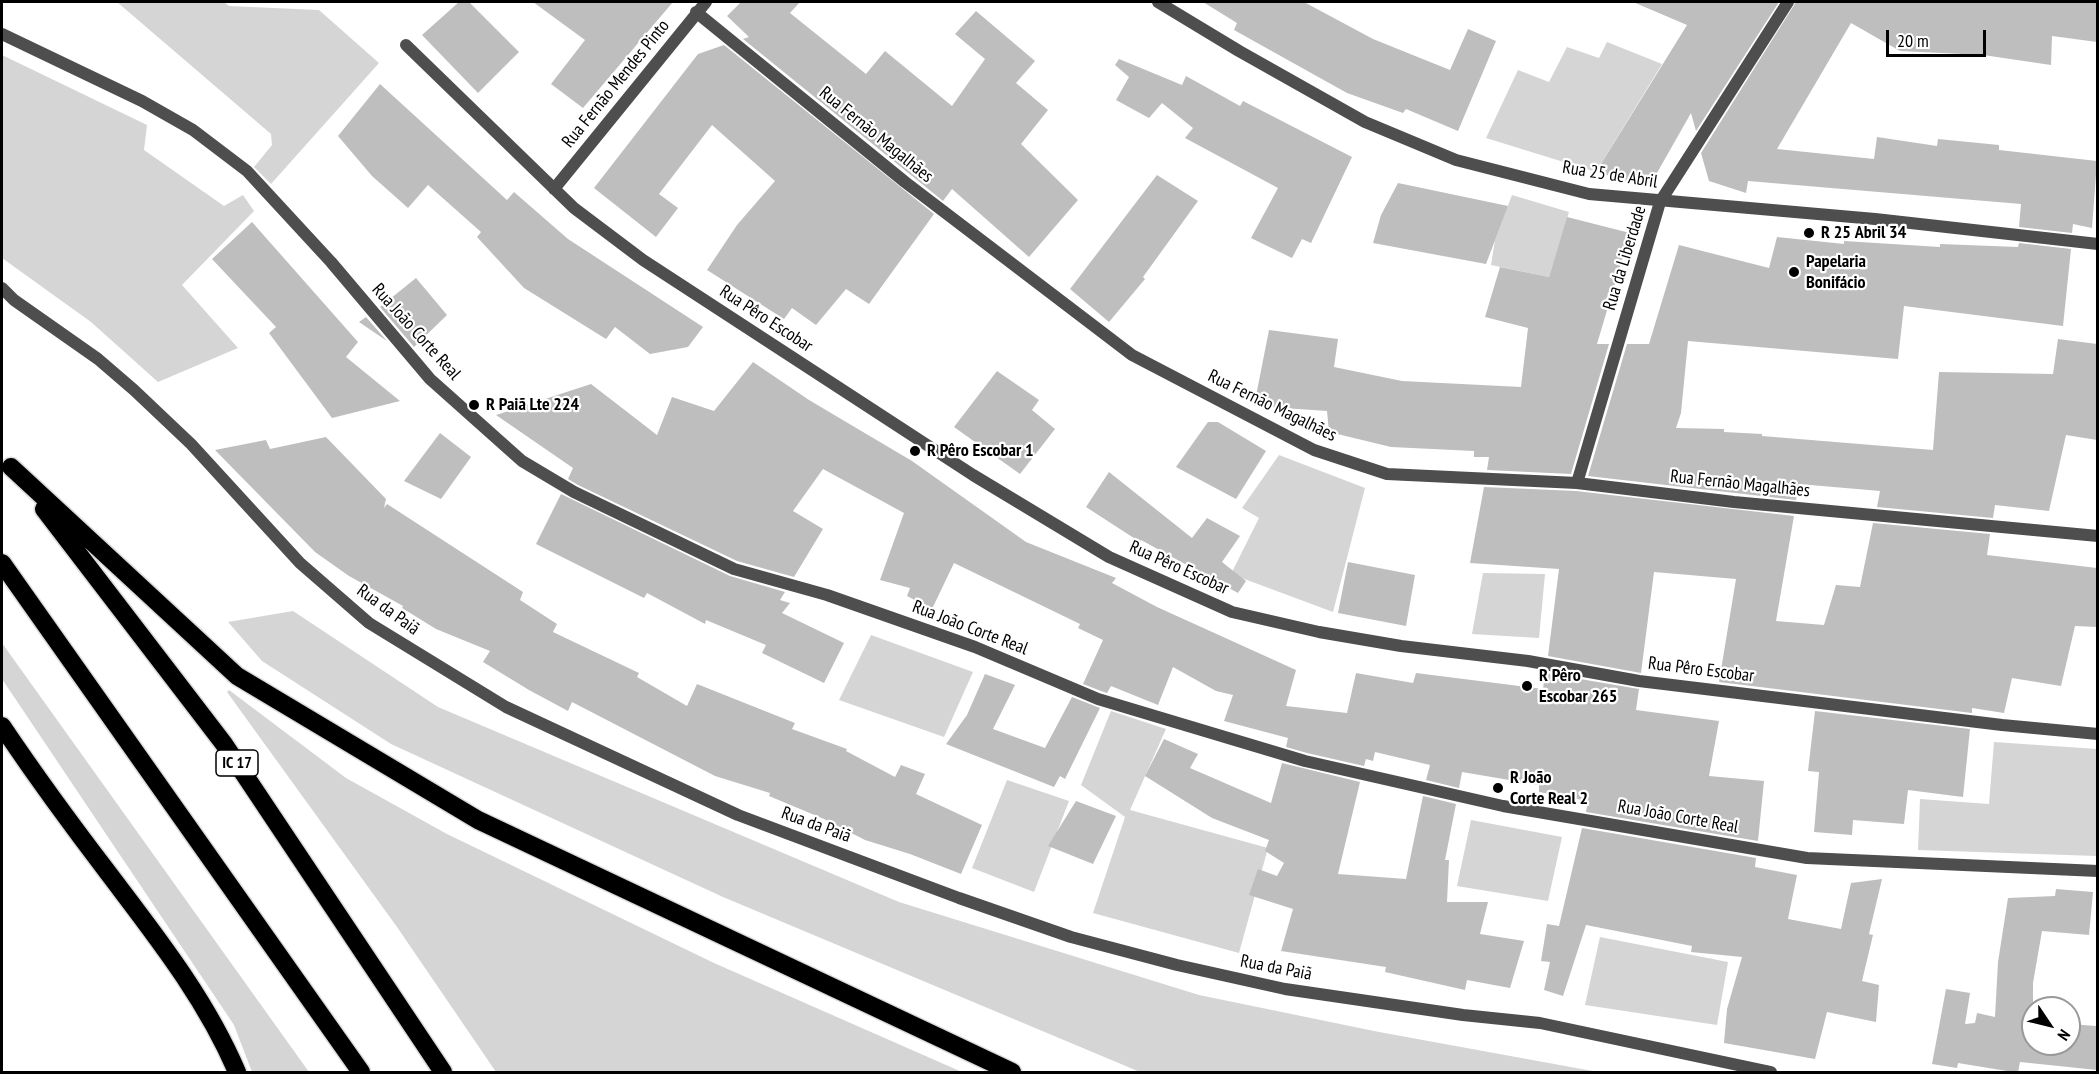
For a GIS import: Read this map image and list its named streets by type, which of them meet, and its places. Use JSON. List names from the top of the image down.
{
  "streets": {
    "highway": ["IC 17"],
    "street": [
      "Rua Fernão Mendes Pinto",
      "Rua Fernão Magalhães",
      "Rua 25 de Abril",
      "Rua da Liberdade",
      "Rua Pêro Escobar",
      "Rua João Corte Real",
      "Rua da Paiã"
    ]
  },
  "crossings": [
    ["Rua Fernão Mendes Pinto", "Rua Fernão Magalhães"],
    ["Rua Fernão Mendes Pinto", "Rua Pêro Escobar"],
    ["Rua Fernão Magalhães", "Rua da Liberdade"],
    ["Rua 25 de Abril", "Rua da Liberdade"]
  ],
  "places": [
    "R 25 Abril 34",
    "Papelaria Bonifácio",
    "R Paiã Lte 224",
    "R Pêro Escobar 1",
    "R Pêro Escobar 265",
    "R João Corte Real 2"
  ],
  "scale_bar": "20 m",
  "north": "bottom right"
}
